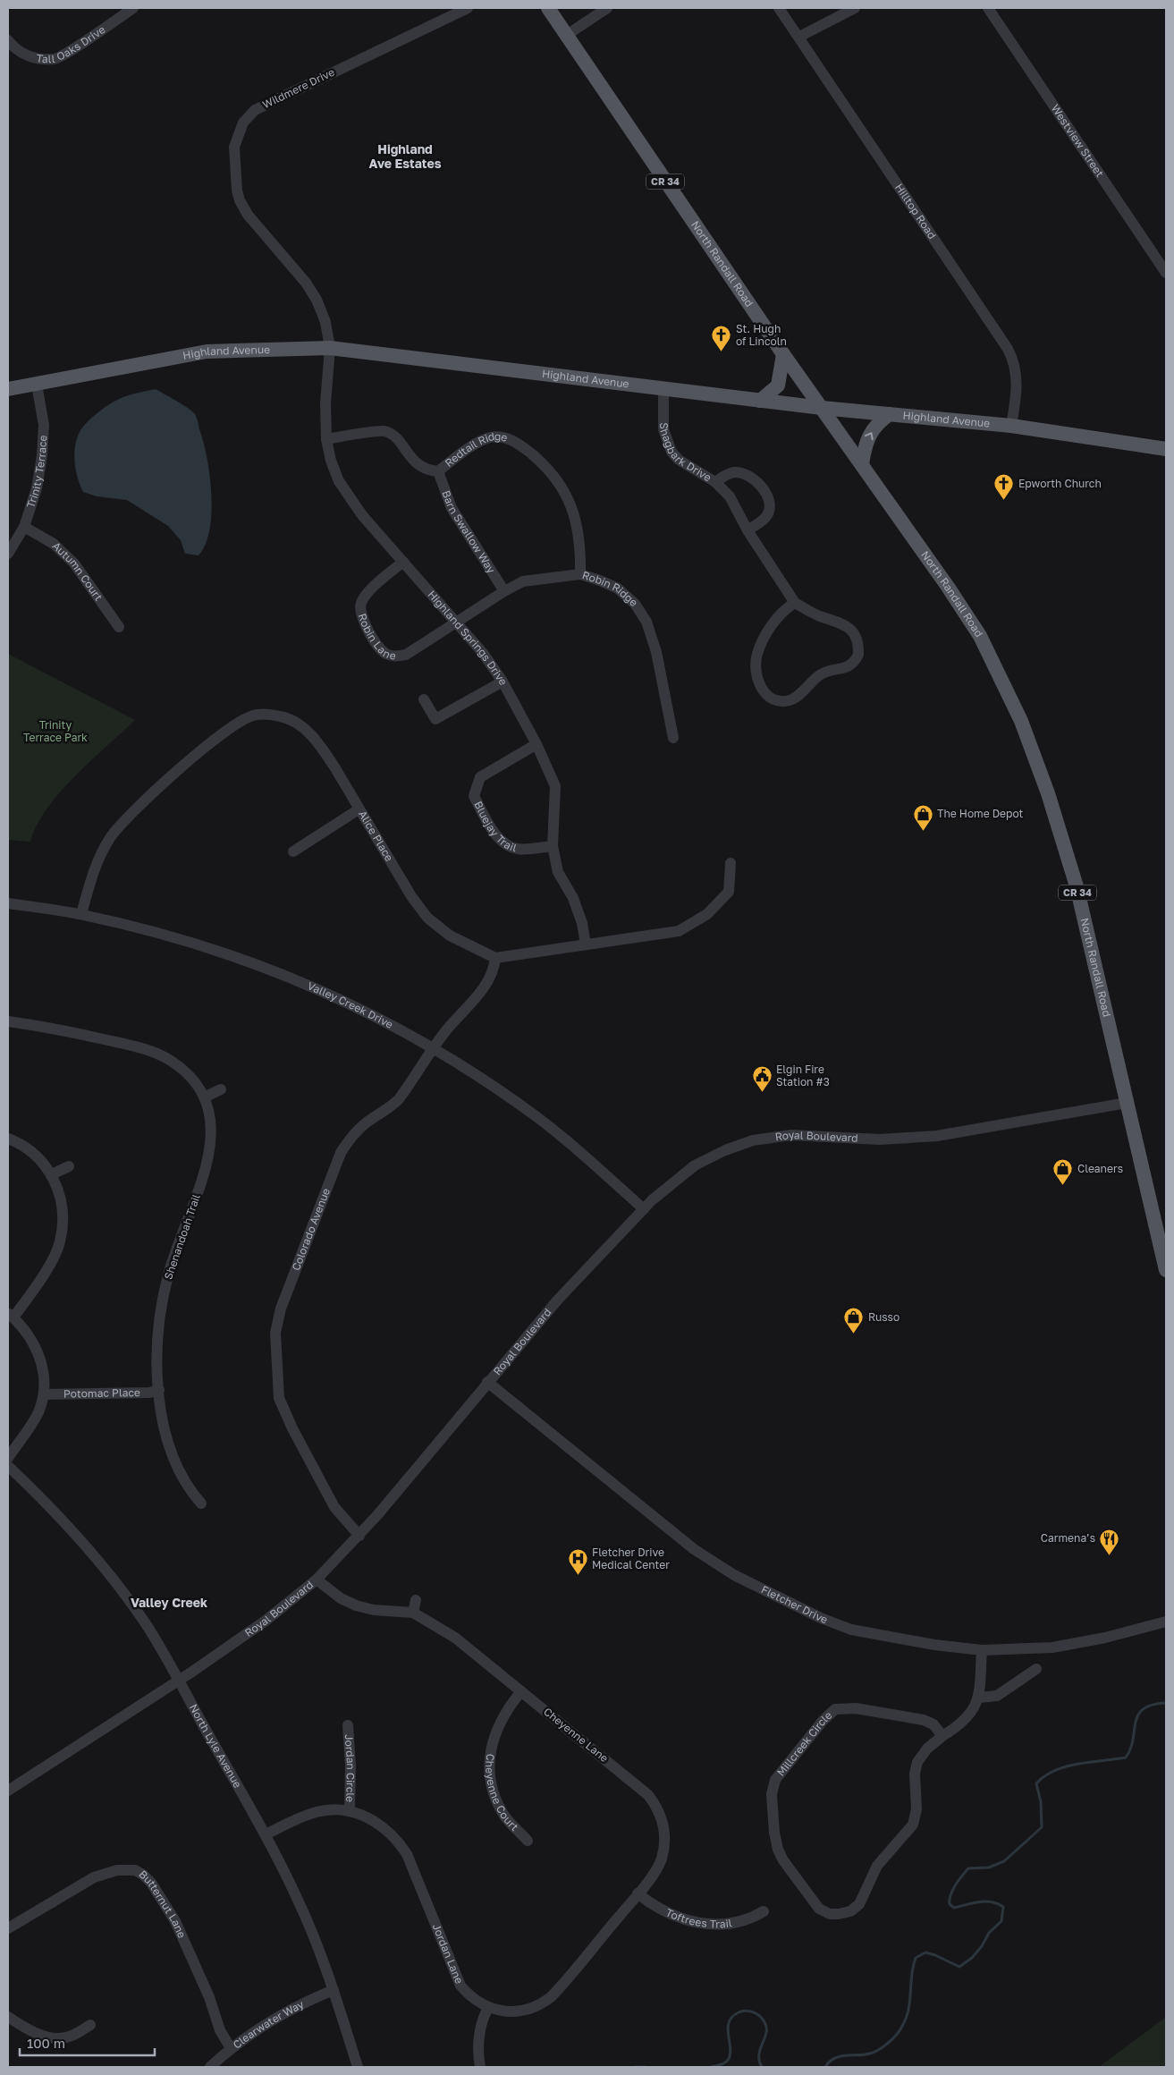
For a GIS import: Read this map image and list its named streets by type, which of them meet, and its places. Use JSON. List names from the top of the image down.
{
  "streets": {
    "main road": ["CR 34", "North Randall Road", "Highland Avenue"],
    "street": [
      "Tall Oaks Drive",
      "Wildmere Drive",
      "Westview Street",
      "Hilltop Road",
      "Shagbark Drive",
      "Redtail Ridge",
      "Trinity Terrace",
      "Barn Swallow Way",
      "Autumn Court",
      "Robin Ridge",
      "Robin Lane",
      "Highland Springs Drive",
      "Bluejay Trail",
      "Alice Place",
      "Valley Creek Drive",
      "Royal Boulevard",
      "Colorado Avenue",
      "Shenandoah Trail",
      "Potomac Place",
      "Fletcher Drive",
      "Cheyenne Lane",
      "Millcreek Circle",
      "North Lyle Avenue",
      "Jordan Circle",
      "Cheyenne Court",
      "Butternut Lane",
      "Toftrees Trail",
      "Jordan Lane",
      "Clearwater Way"
    ]
  },
  "crossings": [
    ["Wildmere Drive", "Highland Avenue"],
    ["Wildmere Drive", "Highland Springs Drive"],
    ["Hilltop Road", "Highland Avenue"],
    ["North Randall Road", "Highland Avenue"],
    ["North Randall Road", "Royal Boulevard"],
    ["Highland Avenue", "Shagbark Drive"],
    ["Highland Avenue", "Trinity Terrace"],
    ["Highland Avenue", "Highland Springs Drive"],
    ["Redtail Ridge", "Barn Swallow Way"],
    ["Redtail Ridge", "Robin Ridge"],
    ["Redtail Ridge", "Highland Springs Drive"],
    ["Trinity Terrace", "Autumn Court"],
    ["Barn Swallow Way", "Robin Ridge"],
    ["Robin Ridge", "Robin Lane"],
    ["Robin Ridge", "Highland Springs Drive"],
    ["Robin Lane", "Highland Springs Drive"],
    ["Highland Springs Drive", "Bluejay Trail"],
    ["Alice Place", "Valley Creek Drive"],
    ["Alice Place", "Colorado Avenue"],
    ["Valley Creek Drive", "Royal Boulevard"],
    ["Valley Creek Drive", "Colorado Avenue"],
    ["Royal Boulevard", "Colorado Avenue"],
    ["Royal Boulevard", "Fletcher Drive"],
    ["Royal Boulevard", "Cheyenne Lane"],
    ["Royal Boulevard", "North Lyle Avenue"],
    ["Shenandoah Trail", "Potomac Place"],
    ["Fletcher Drive", "Millcreek Circle"],
    ["Cheyenne Lane", "Cheyenne Court"],
    ["Cheyenne Lane", "Toftrees Trail"],
    ["Cheyenne Lane", "Jordan Lane"],
    ["North Lyle Avenue", "Jordan Lane"],
    ["North Lyle Avenue", "Clearwater Way"],
    ["Jordan Circle", "Jordan Lane"],
    ["Butternut Lane", "Clearwater Way"],
    ["Toftrees Trail", "Jordan Lane"]
  ],
  "districts": ["Highland Ave Estates", "Valley Creek"],
  "parks": ["Trinity Terrace Park"],
  "places": {
    "church": ["St. Hugh of Lincoln", "Epworth Church"],
    "shop": ["The Home Depot", "Cleaners", "Russo"],
    "public building": ["Elgin Fire Station #3"],
    "restaurant": ["Carmena’s"],
    "hospital": ["Fletcher Drive Medical Center"]
  },
  "scale_bar": "100 m"
}
